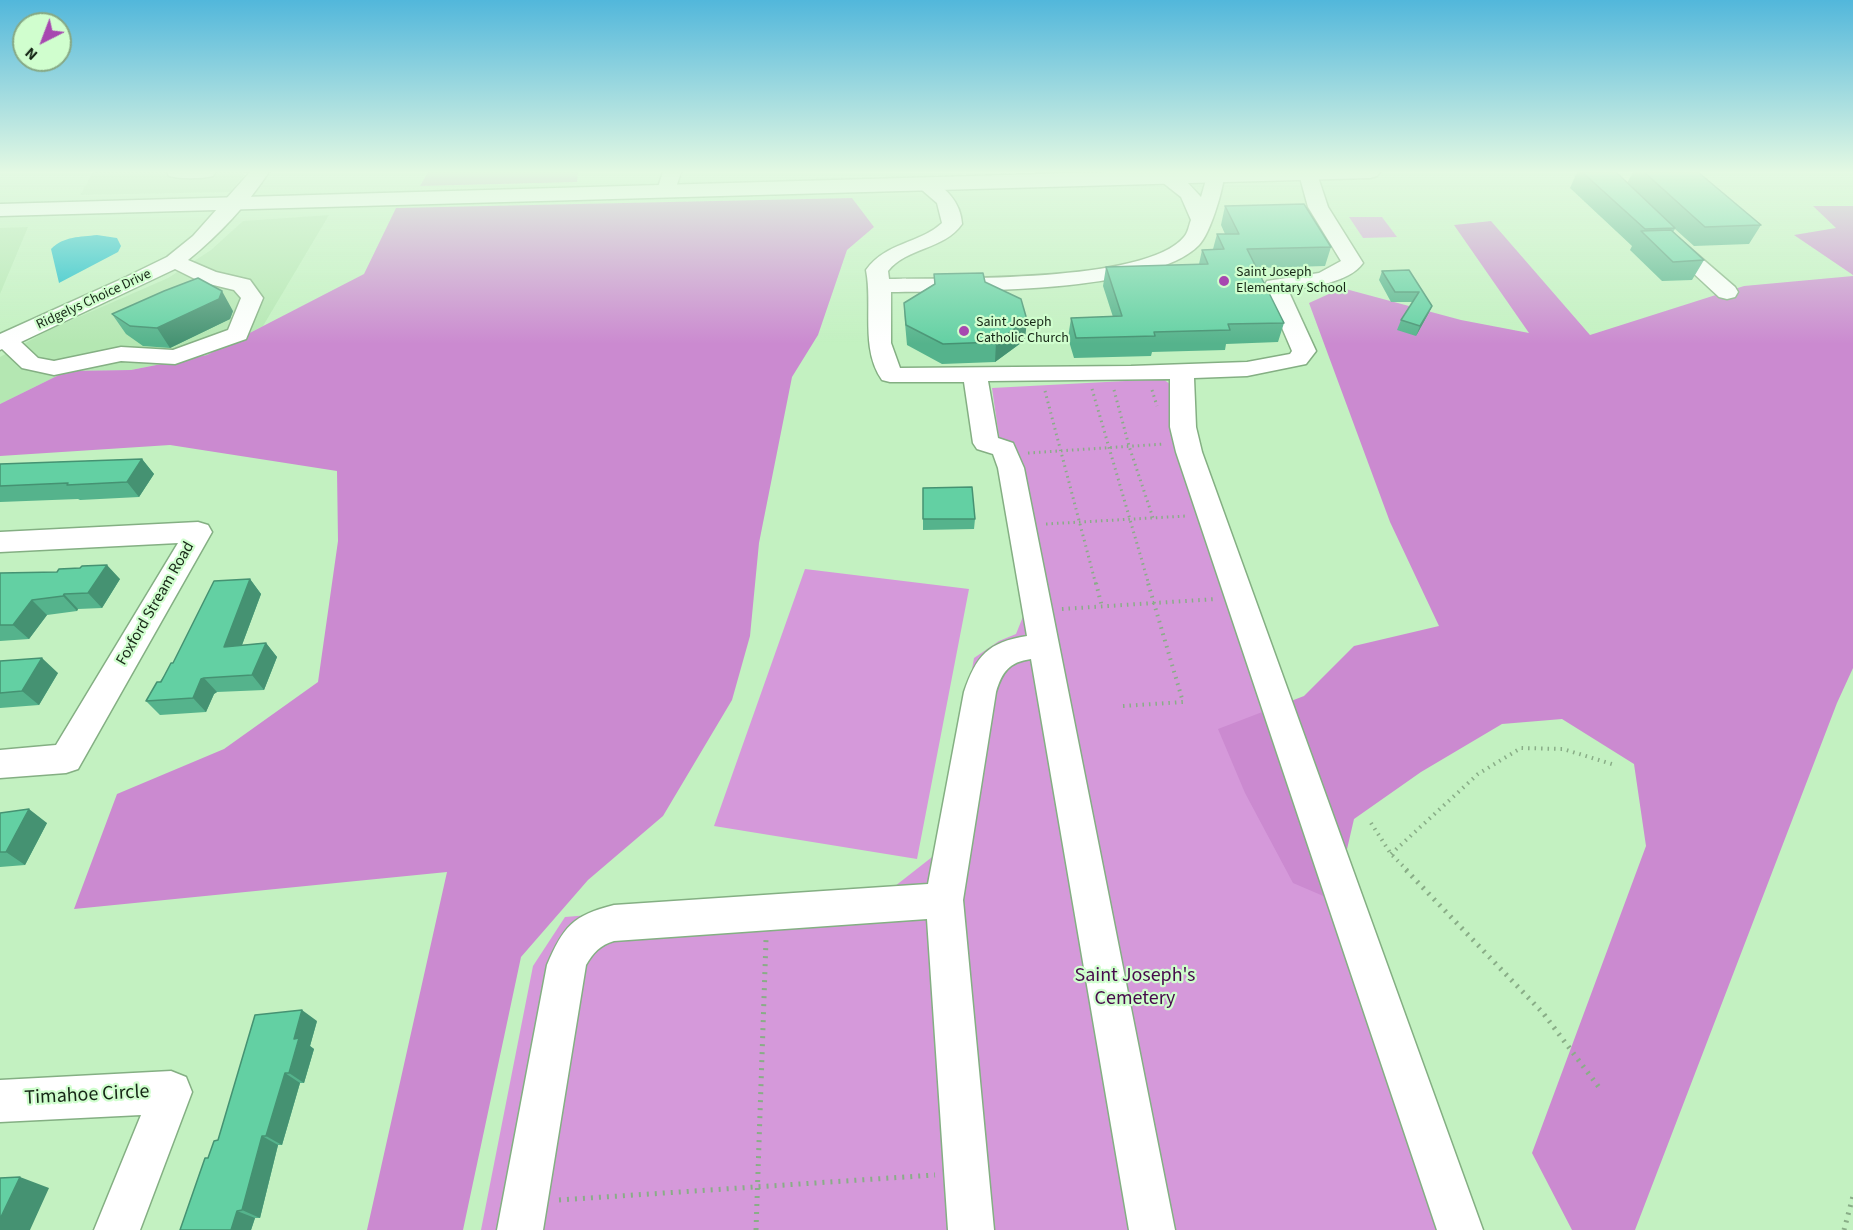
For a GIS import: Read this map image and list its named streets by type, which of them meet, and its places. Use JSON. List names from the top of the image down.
{
  "streets": {
    "street": ["Ridgelys Choice Drive", "Foxford Stream Road", "Timahoe Circle"]
  },
  "parks": ["Saint Joseph's Cemetery"],
  "places": ["Saint Joseph Elementary School", "Saint Joseph Catholic Church"],
  "north": "bottom left"
}
